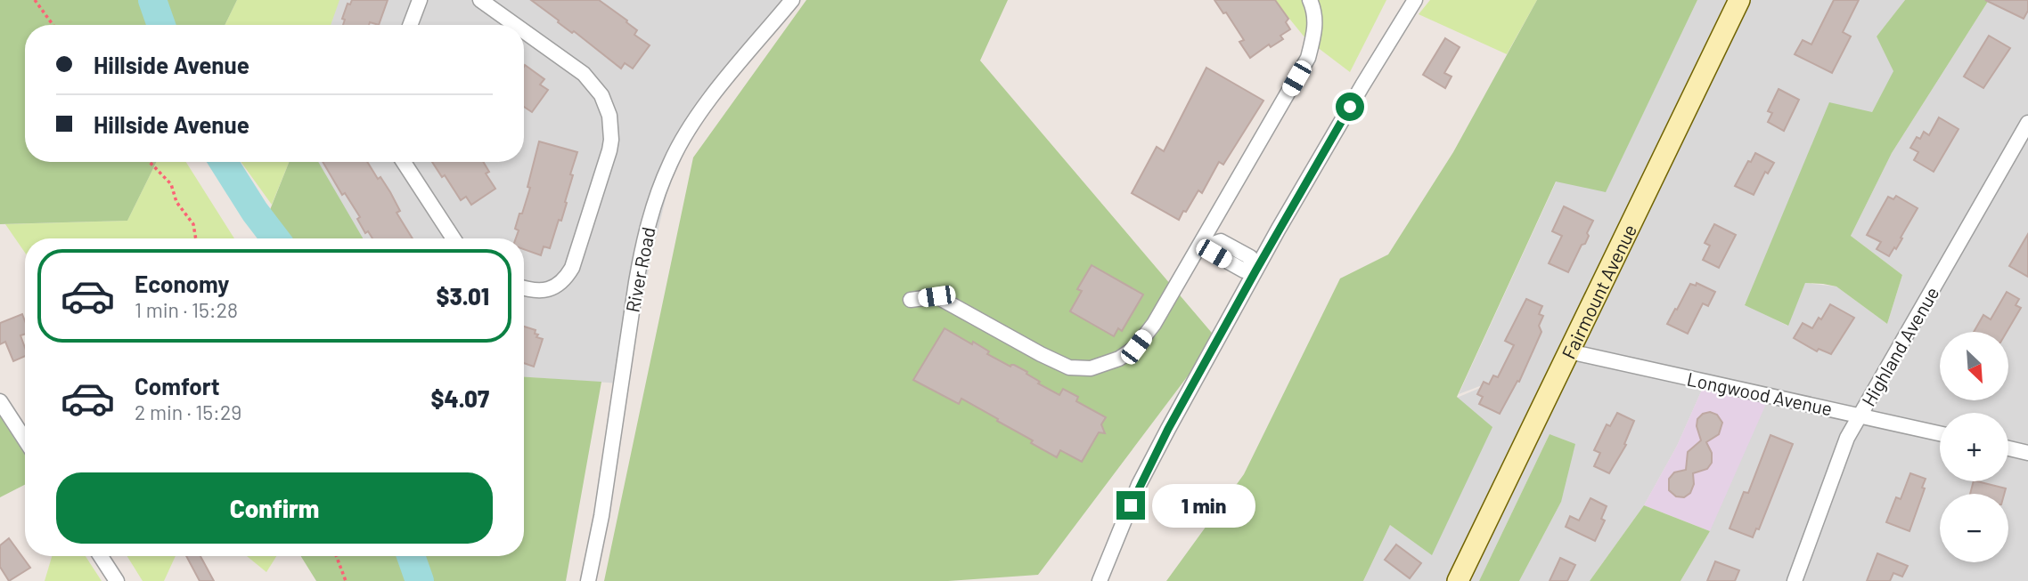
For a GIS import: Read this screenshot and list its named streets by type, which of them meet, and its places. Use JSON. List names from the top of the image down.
{
  "streets": {
    "main road": ["Fairmount Avenue"],
    "street": ["River Road", "Highland Avenue", "Longwood Avenue"]
  },
  "crossings": [
    ["Fairmount Avenue", "Longwood Avenue"],
    ["Highland Avenue", "Longwood Avenue"]
  ],
  "north": "bottom right",
  "page": {
    "banner": ["Hillside Avenue", "Hillside Avenue"],
    "list": [
      {
        "name": "Economy",
        "note": "1 min · 15:28",
        "value": "$3.01"
      },
      {
        "name": "Comfort",
        "note": "2 min · 15:29",
        "value": "$4.07"
      }
    ],
    "map_buttons": ["+", "−"],
    "buttons": "Confirm",
    "bubble": "1 min"
  }
}
